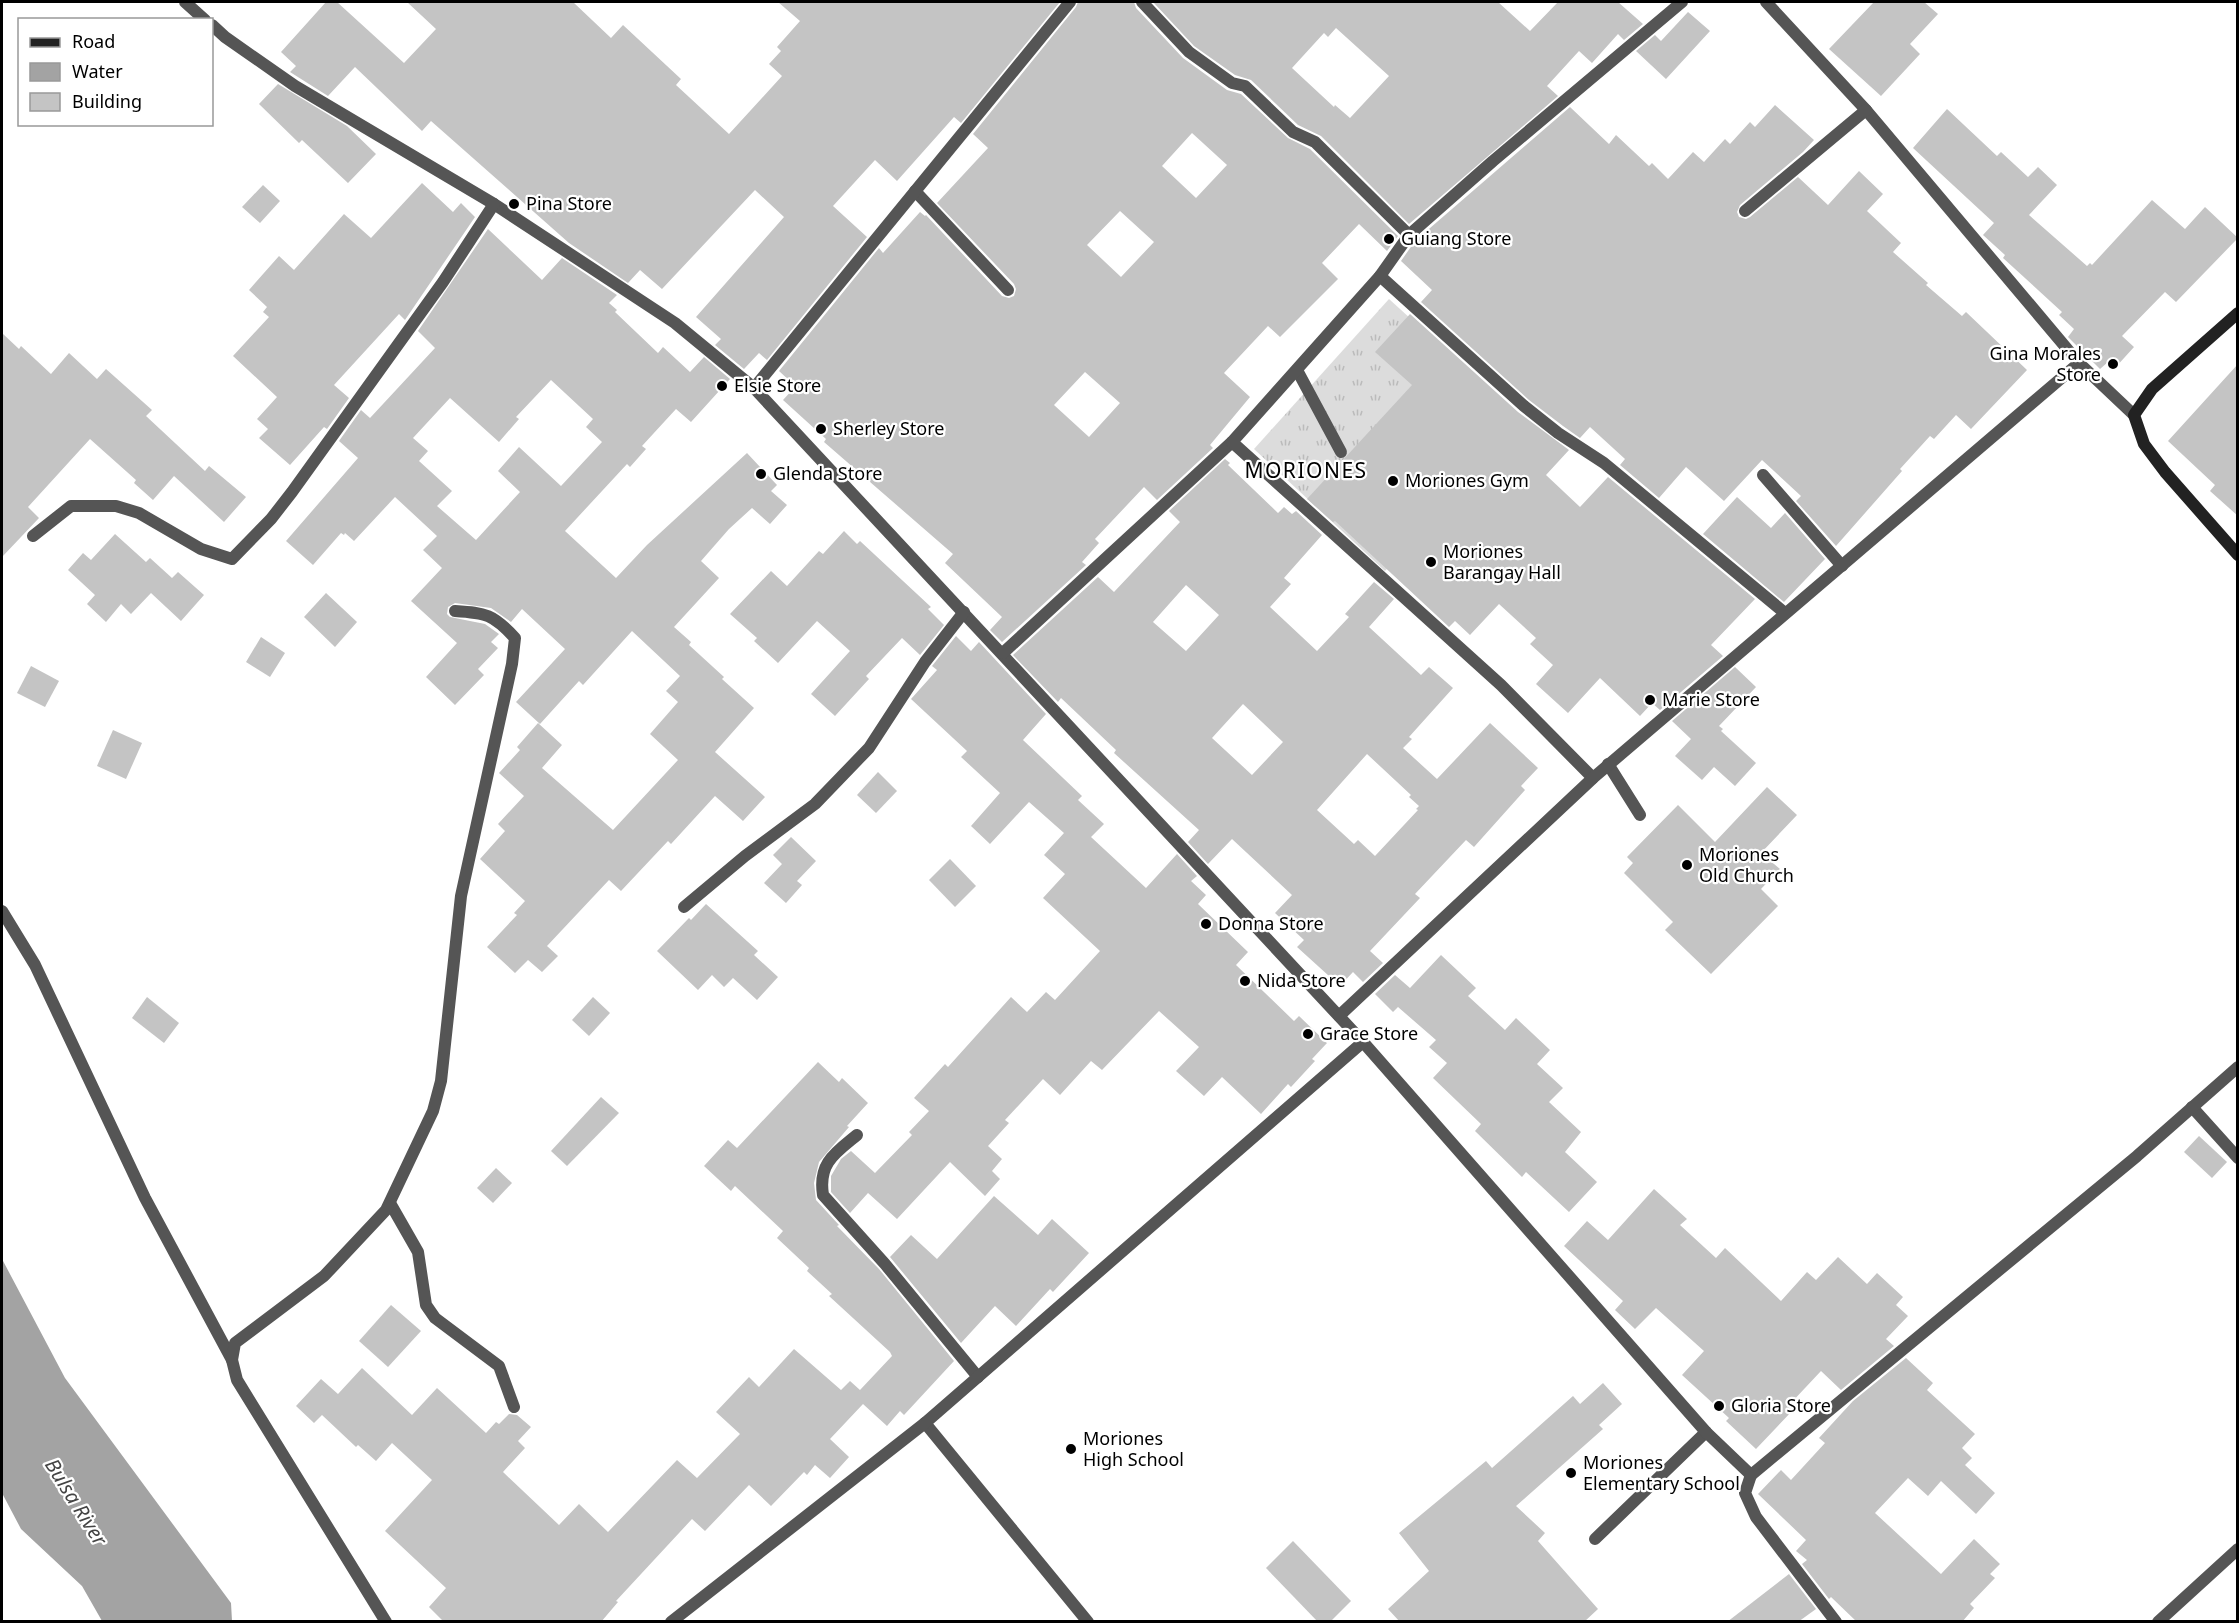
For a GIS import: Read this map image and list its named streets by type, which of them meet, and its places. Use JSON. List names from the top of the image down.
{
  "districts": ["MORIONES"],
  "water": ["Bulsa River"],
  "places": [
    "Pina Store",
    "Guiang Store",
    "Gina Morales Store",
    "Elsie Store",
    "Sherley Store",
    "Glenda Store",
    "Moriones Gym",
    "Moriones Barangay Hall",
    "Marie Store",
    "Moriones Old Church",
    "Donna Store",
    "Nida Store",
    "Grace Store",
    "Gloria Store",
    "Moriones High School",
    "Moriones Elementary School"
  ],
  "legend": ["Road", "Water", "Building"]
}
